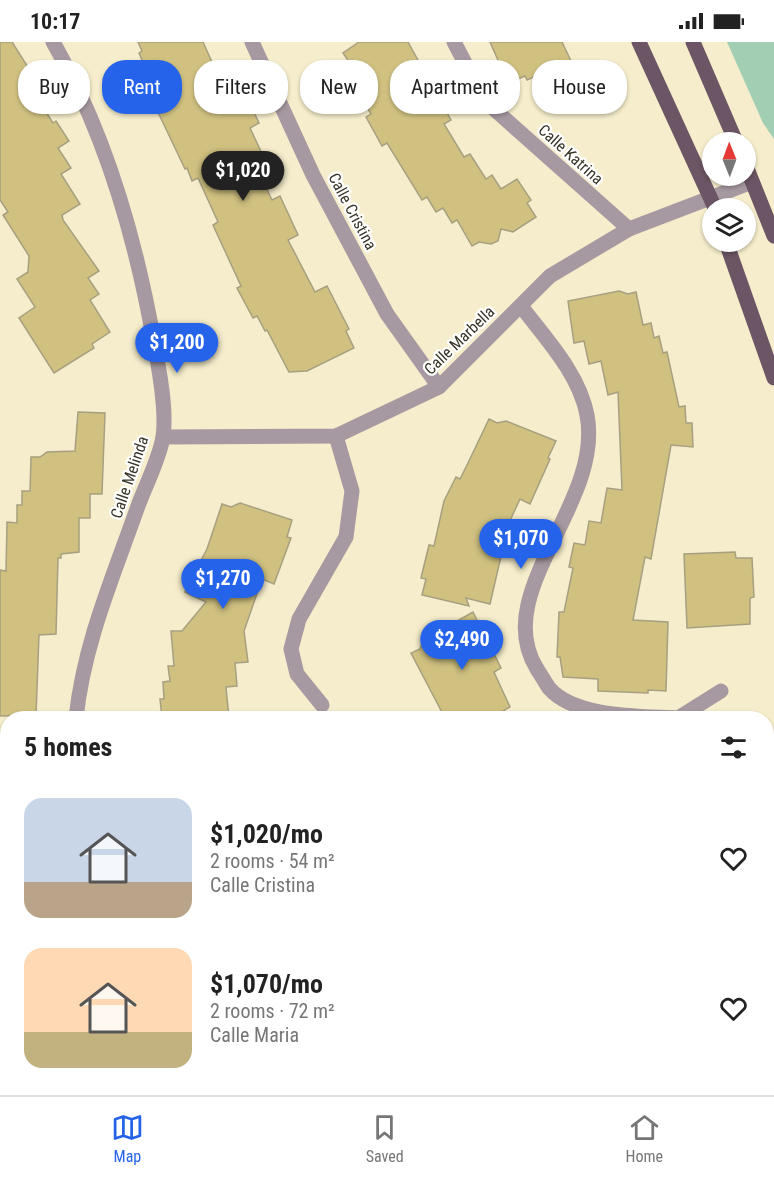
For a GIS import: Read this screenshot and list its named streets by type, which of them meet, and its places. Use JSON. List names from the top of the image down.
{
  "streets": {
    "street": [
      "Calle Katrina",
      "Calle Cristina",
      "Calle Marbella",
      "Calle Melinda"
    ]
  },
  "crossings": [
    ["Calle Katrina", "Calle Marbella"],
    ["Calle Cristina", "Calle Marbella"],
    ["Calle Marbella", "Calle Melinda"]
  ],
  "north": "top",
  "page": {
    "status": "10:17",
    "chip": [
      "Buy",
      "Rent",
      "Filters",
      "New",
      "Apartment",
      "House"
    ],
    "price": [
      "$1,020",
      "$1,200",
      "$1,070",
      "$1,270",
      "$2,490"
    ],
    "heading": "5 homes",
    "list": [
      {
        "name": "$1,020/mo",
        "note": "2 rooms · 54 m² · Calle Cristina"
      },
      {
        "name": "$1,070/mo",
        "note": "2 rooms · 72 m² · Calle Maria"
      }
    ],
    "tabs": ["Map", "Saved", "Home"]
  }
}
